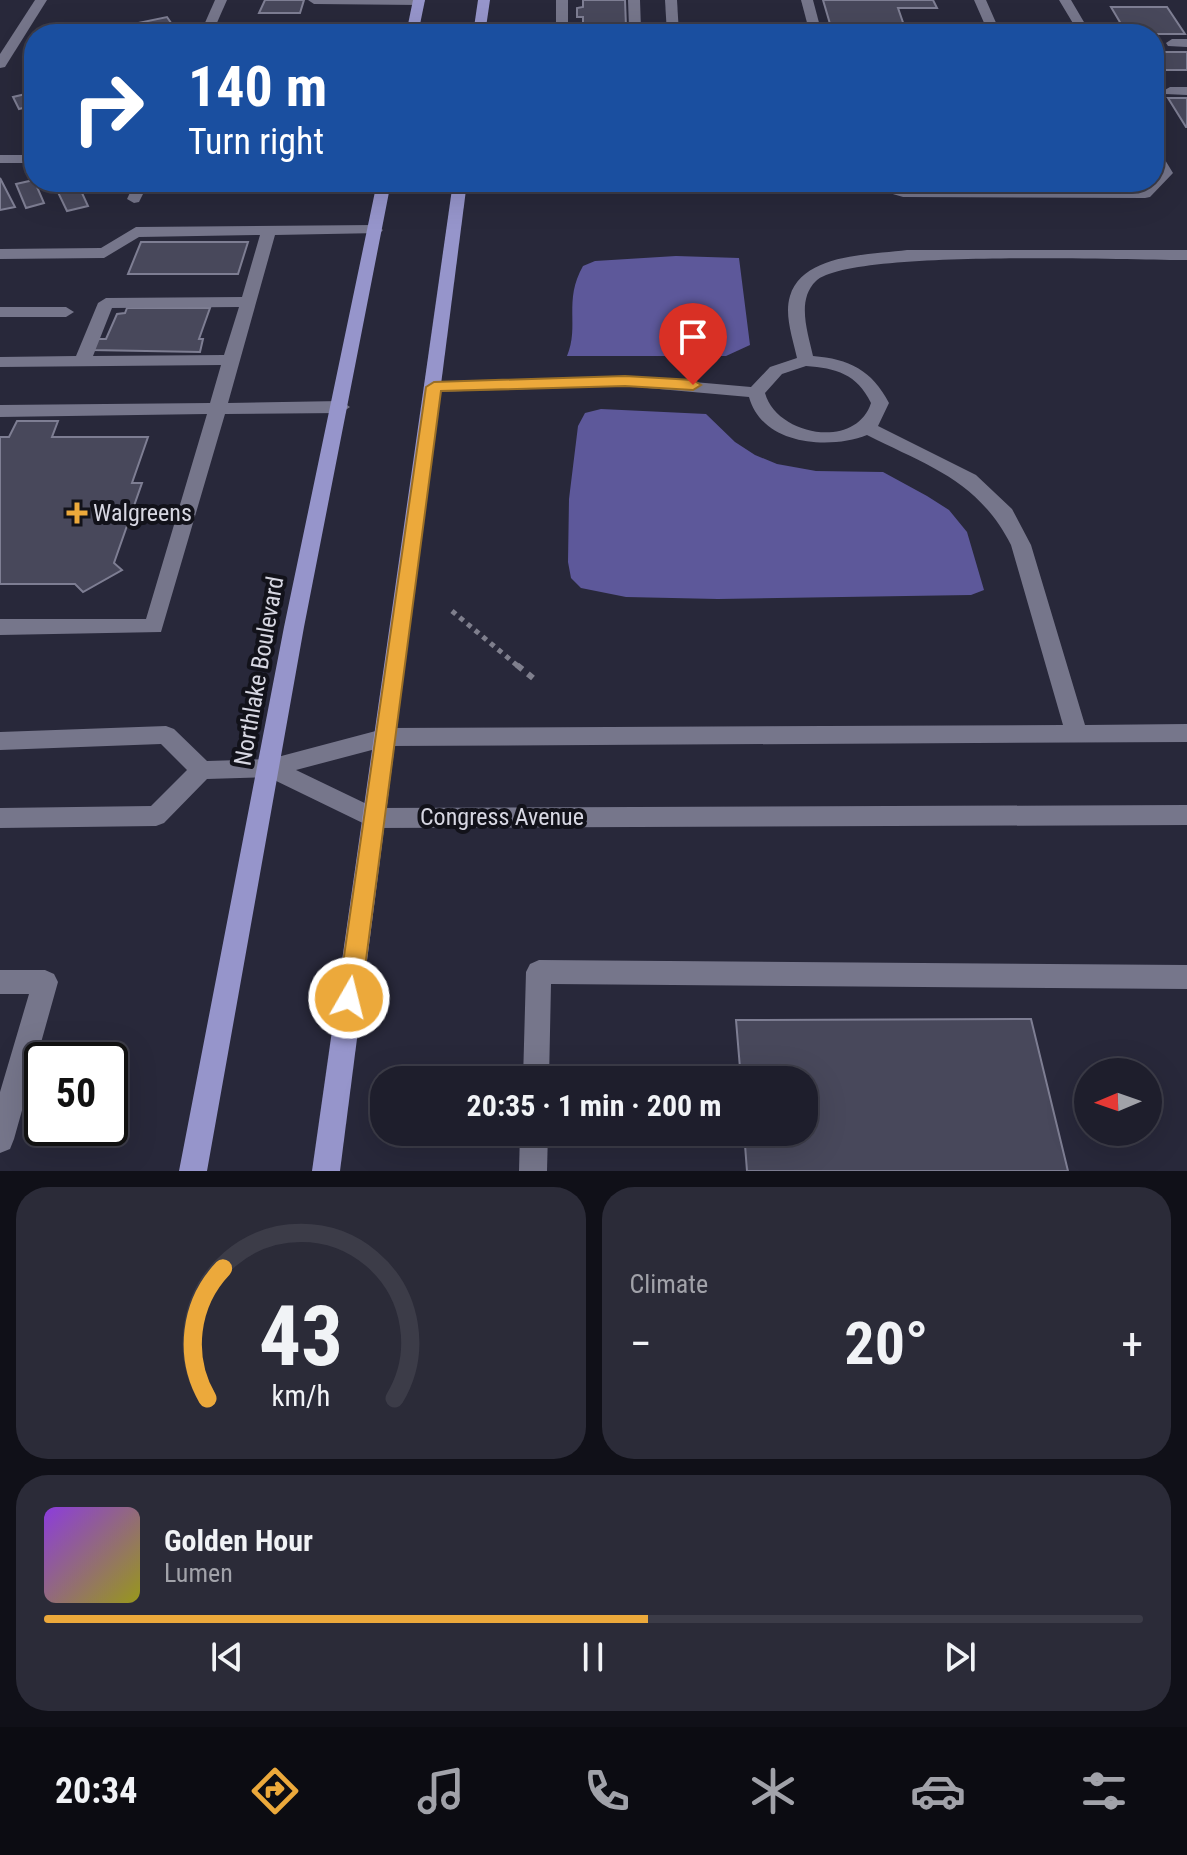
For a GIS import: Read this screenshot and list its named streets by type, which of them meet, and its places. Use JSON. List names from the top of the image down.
{
  "streets": {
    "main road": ["Northlake Boulevard"],
    "street": ["Congress Avenue"]
  },
  "crossings": [
    ["Northlake Boulevard", "Congress Avenue"]
  ],
  "places": {
    "health": ["Walgreens"]
  },
  "north": "left",
  "page": {
    "turn": ["140 m", "Turn right"],
    "limit": "50",
    "trip": "20:35 · 1 min · 200 m",
    "tile": "Climate",
    "heat": ["−", "20°", "+"],
    "song": ["Golden Hour", "Lumen"],
    "tabs": "20:34",
    "gauge": ["43", "km/h"]
  }
}
